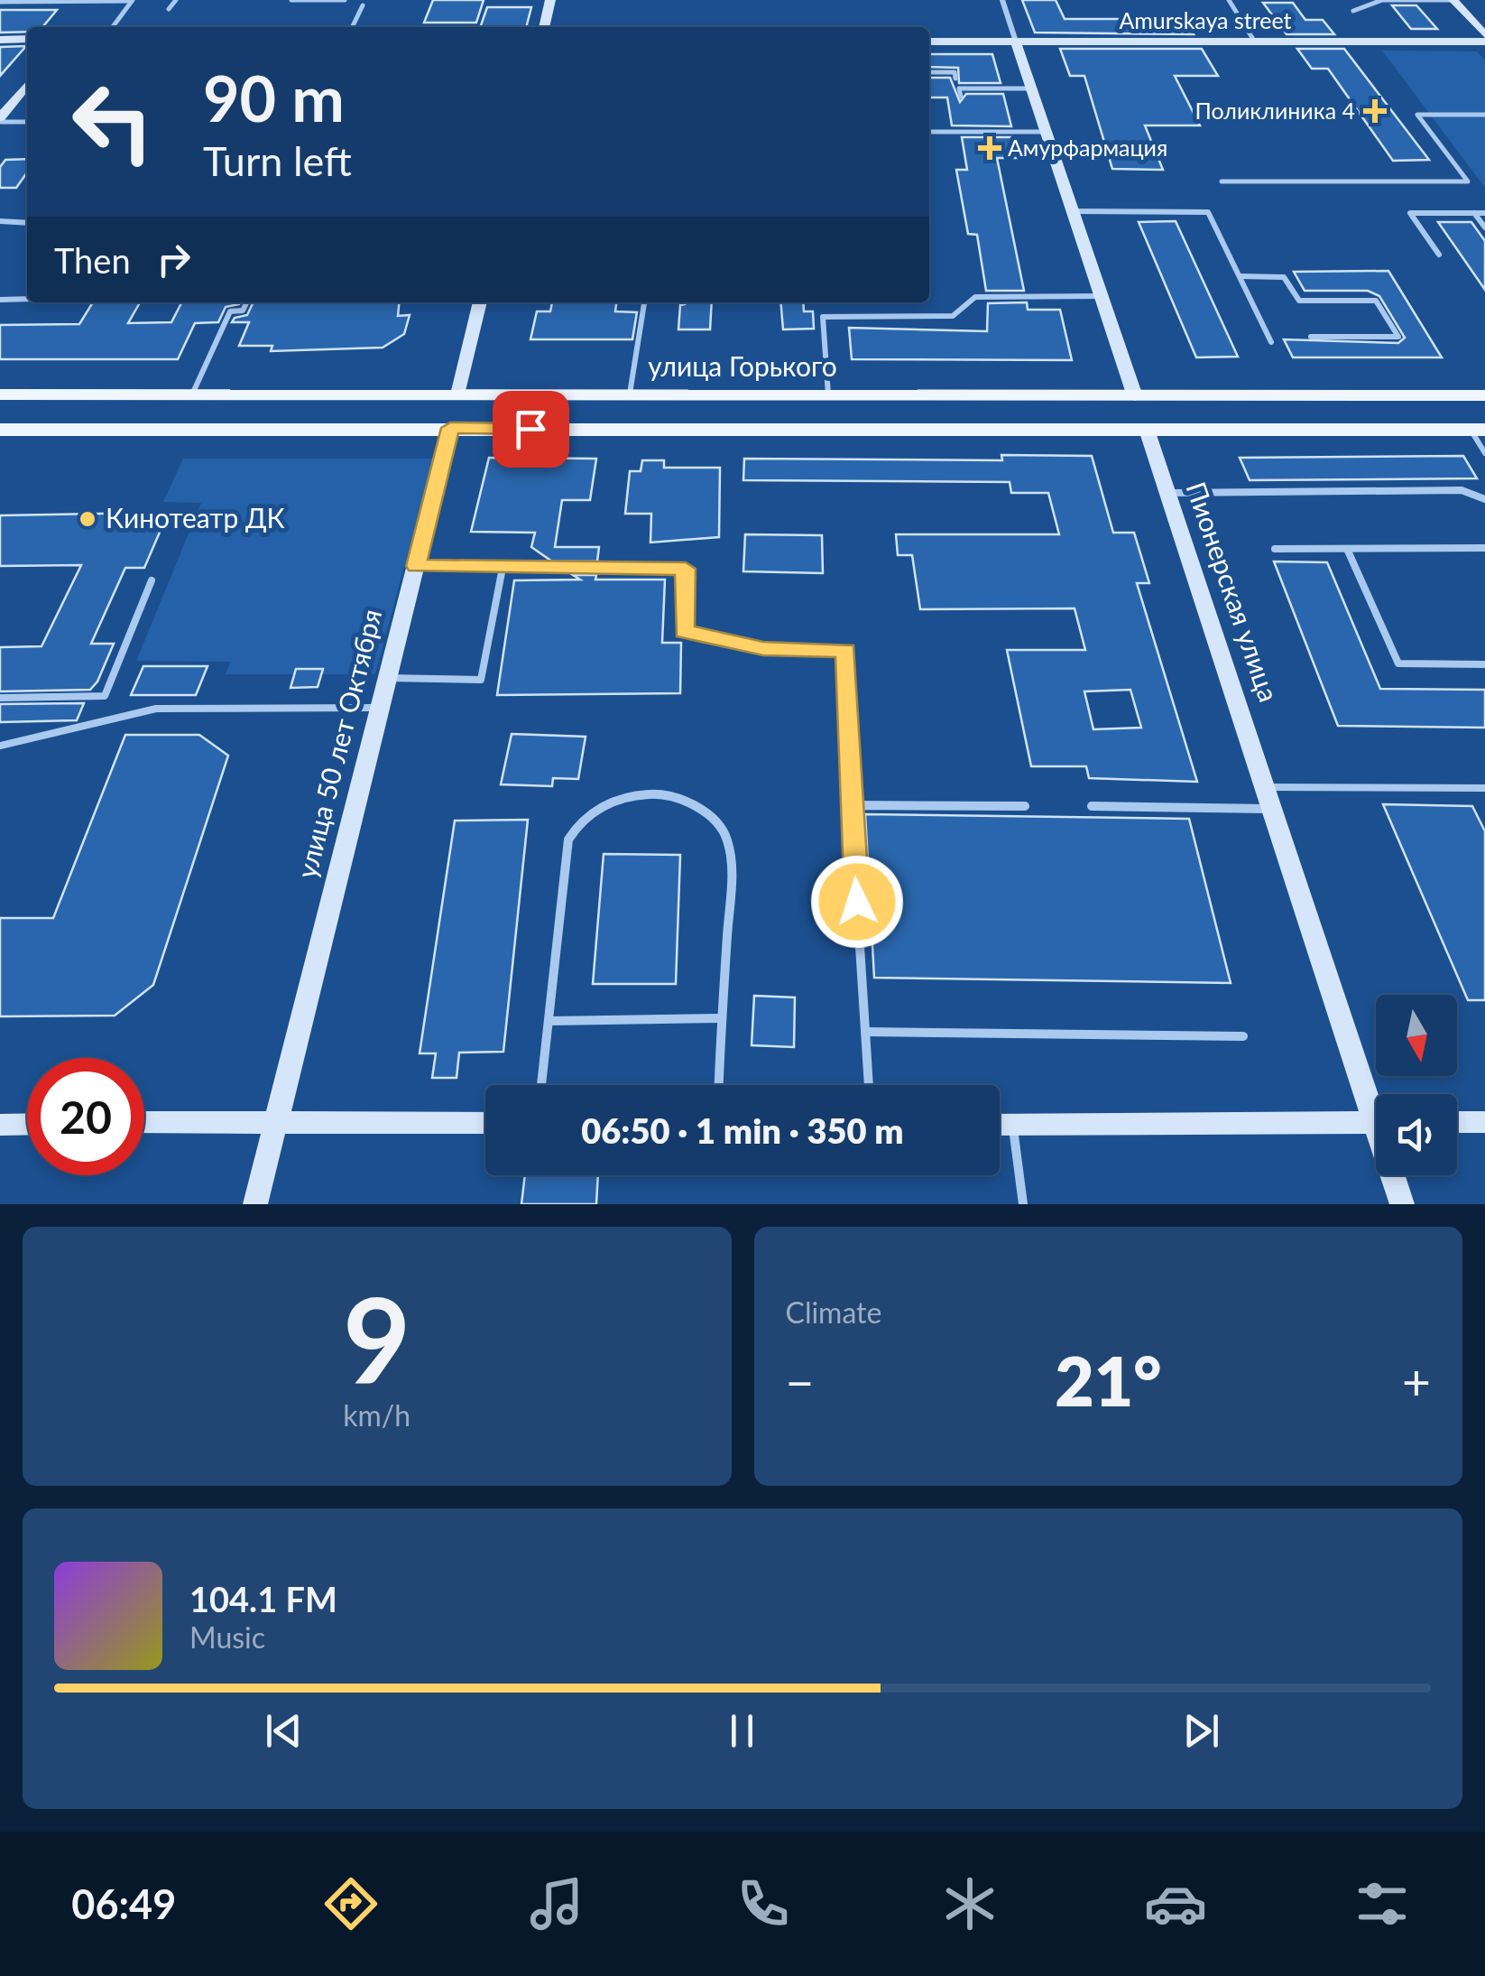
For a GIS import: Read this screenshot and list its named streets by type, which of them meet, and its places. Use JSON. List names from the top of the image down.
{
  "streets": {
    "main road": ["улица Горького", "Пионерская улица", "улица 50 лет Октября"],
    "street": ["Amurskaya street"]
  },
  "crossings": [
    ["Amurskaya street", "Пионерская улица"],
    ["улица Горького", "Пионерская улица"],
    ["улица Горького", "улица 50 лет Октября"]
  ],
  "places": {
    "health": ["Поликлиника 4", "Амурфармация"],
    "other": ["Кинотеатр ДК"]
  },
  "north": "bottom",
  "page": {
    "turn": ["90 m", "Turn left"],
    "then": "Then",
    "limit": "20",
    "trip": "06:50 · 1 min · 350 m",
    "tile": [
      ["9", "km/h"],
      "Climate"
    ],
    "heat": ["−", "21°", "+"],
    "song": ["104.1 FM", "Music"],
    "tabs": "06:49"
  }
}
